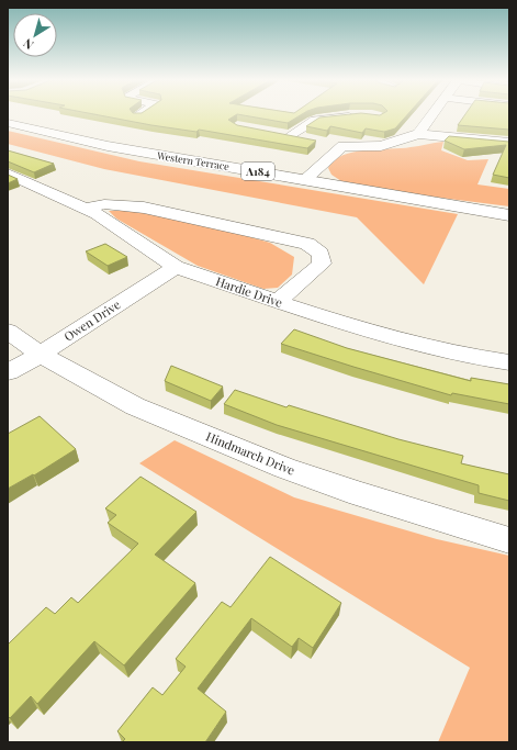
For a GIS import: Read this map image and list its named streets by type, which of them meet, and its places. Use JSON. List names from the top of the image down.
{
  "streets": {
    "street": [
      "Western Terrace",
      "A184",
      "Hardie Drive",
      "Owen Drive",
      "Hindmarch Drive"
    ]
  },
  "crossings": [
    ["Hardie Drive", "Owen Drive"],
    ["Owen Drive", "Hindmarch Drive"]
  ],
  "north": "bottom left"
}
